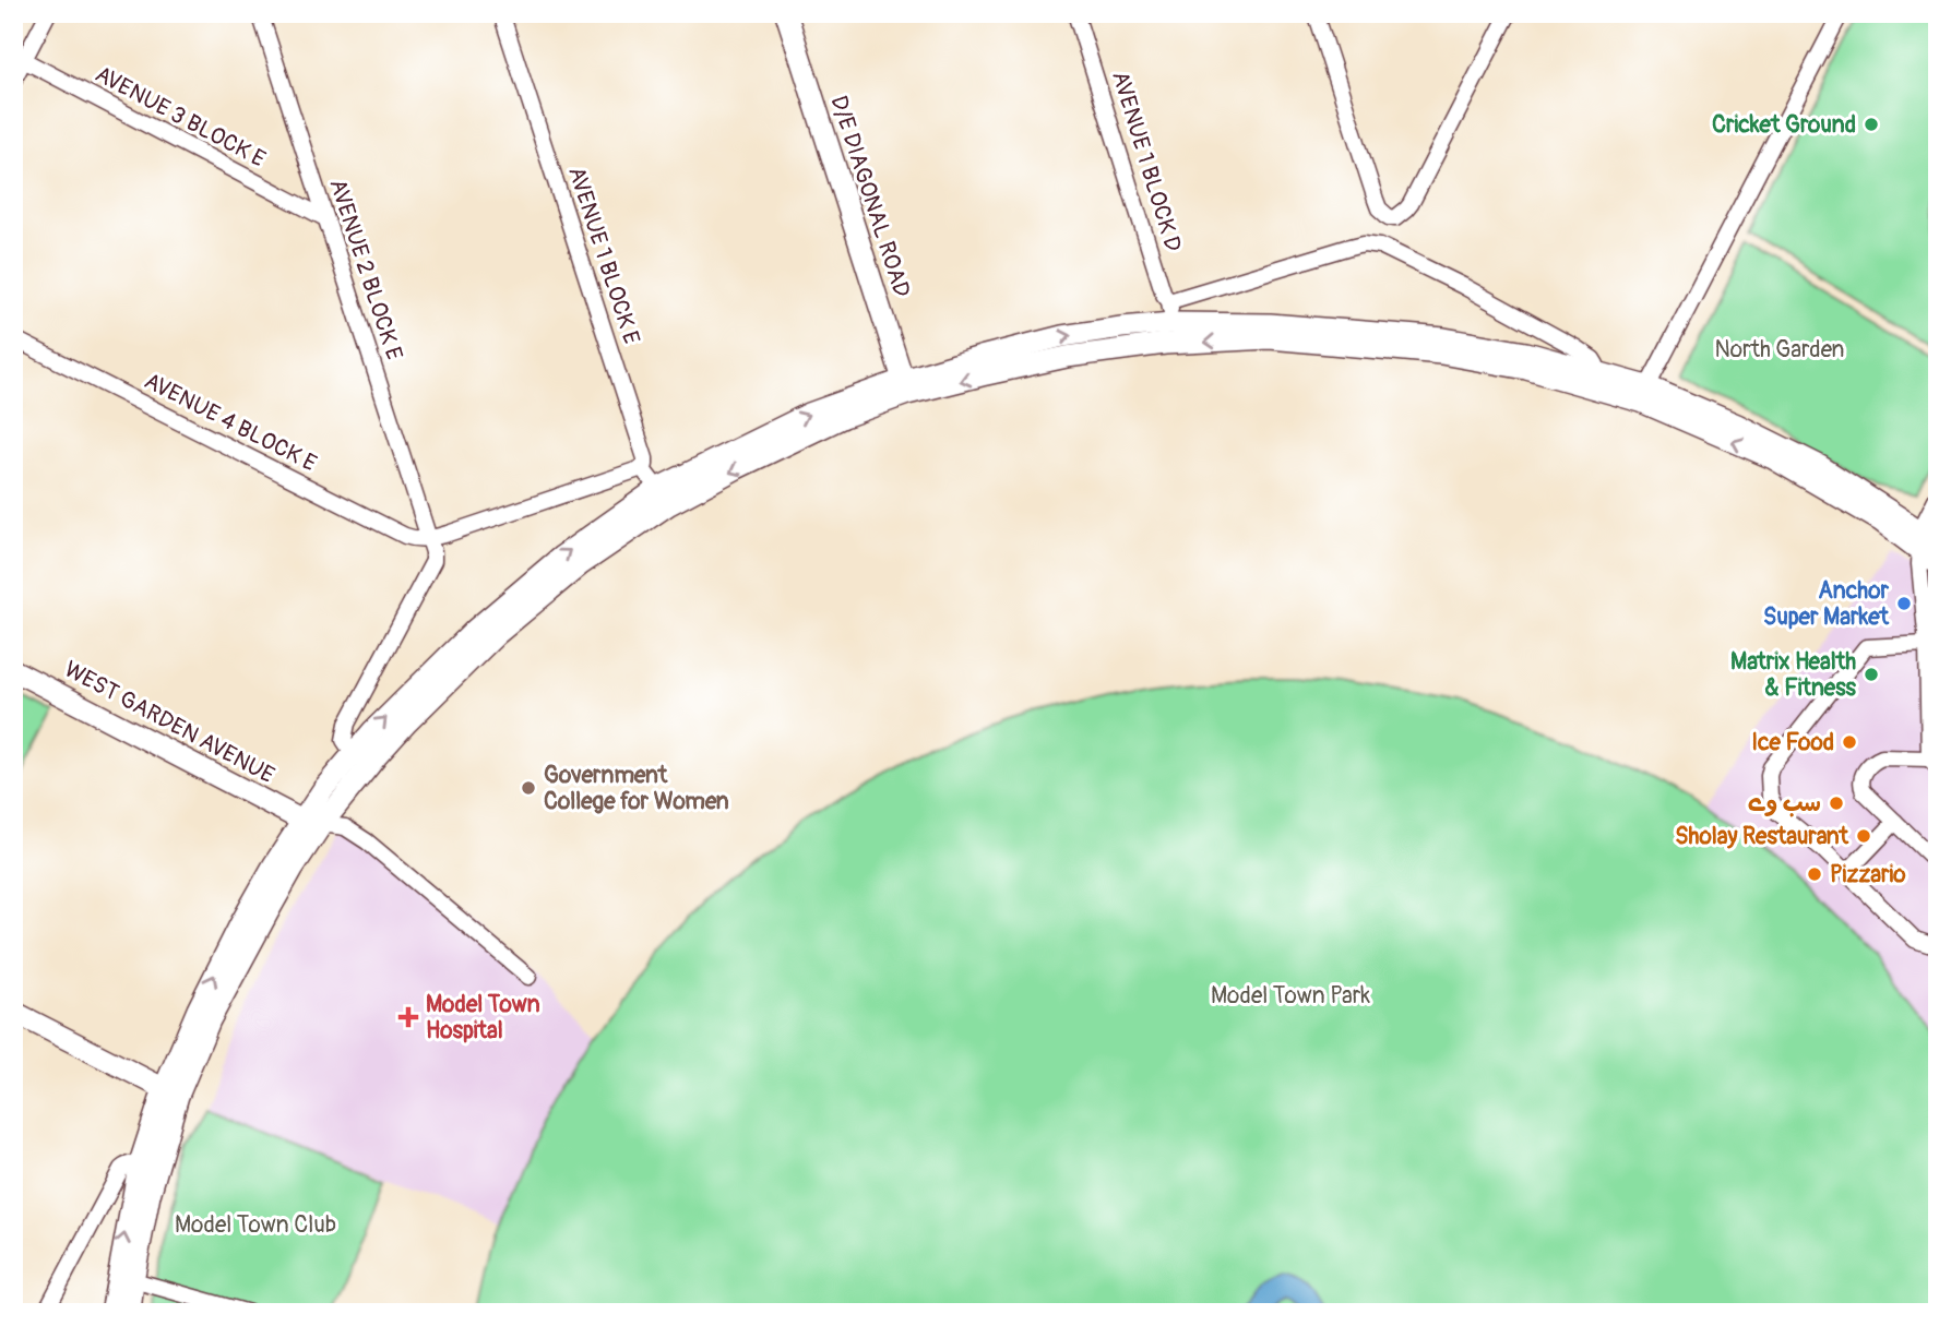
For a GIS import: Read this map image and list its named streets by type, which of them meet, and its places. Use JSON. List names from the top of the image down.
{
  "streets": {
    "main road": ["D/E DIAGONAL ROAD", "WEST GARDEN AVENUE"],
    "street": [
      "AVENUE 3 BLOCK E",
      "AVENUE 1 BLOCK D",
      "AVENUE 1 BLOCK E",
      "AVENUE 2 BLOCK E",
      "AVENUE 4 BLOCK E"
    ]
  },
  "crossings": [
    ["AVENUE 3 BLOCK E", "AVENUE 2 BLOCK E"],
    ["AVENUE 2 BLOCK E", "AVENUE 4 BLOCK E"]
  ],
  "parks": ["North Garden", "Model Town Park", "Model Town Club"],
  "places": {
    "other": [
      "Cricket Ground",
      "Anchor Super Market",
      "Matrix Health & Fitness",
      "Ice Food",
      "Government College for Women",
      "سب وے",
      "Sholay Restaurant",
      "Pizzario"
    ],
    "health": ["Model Town Hospital"]
  }
}
